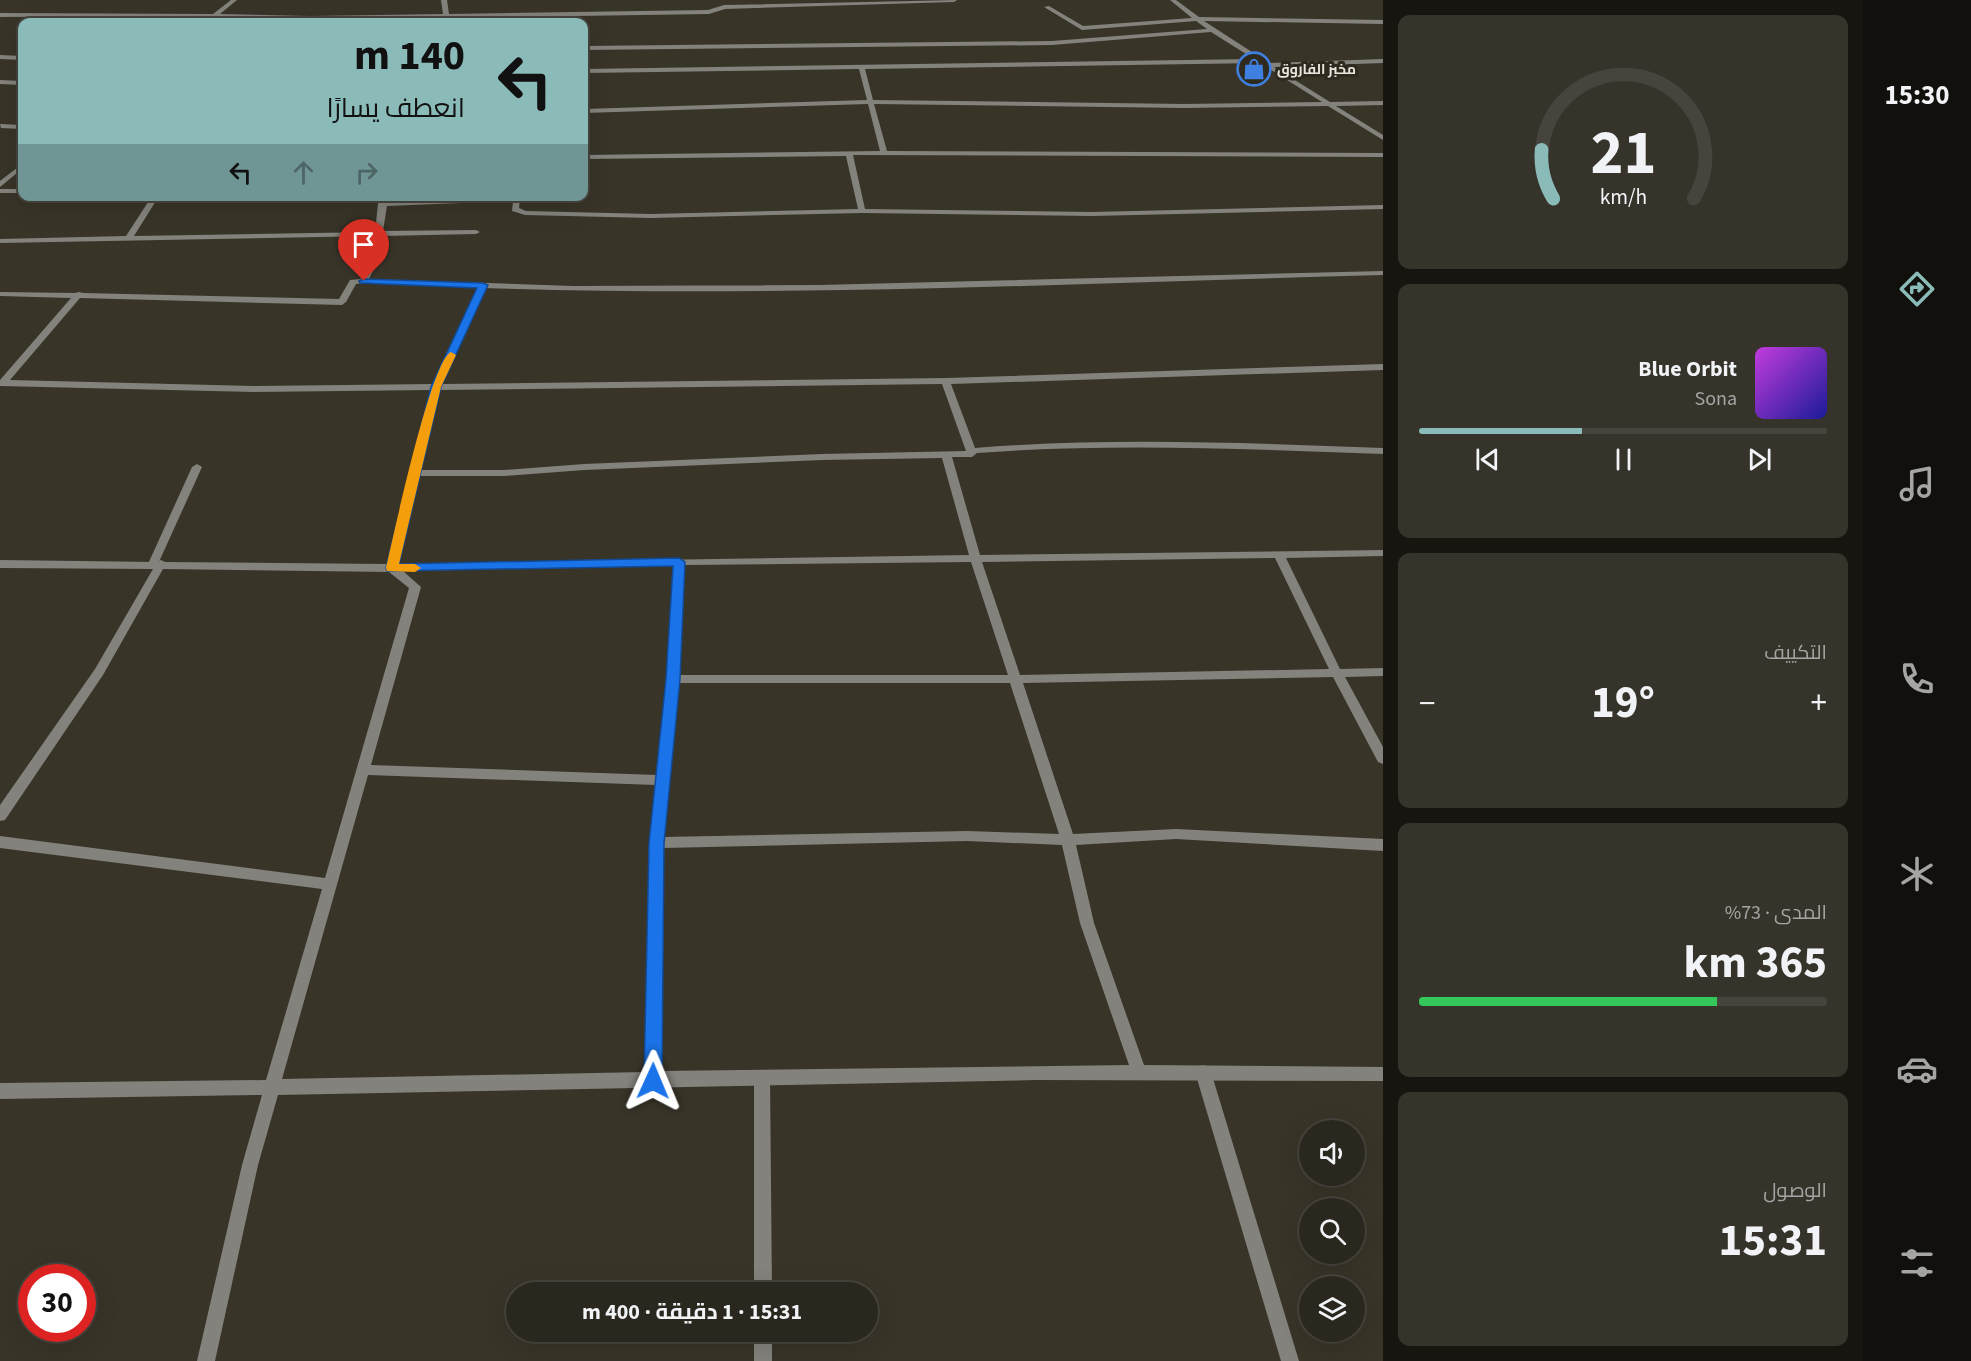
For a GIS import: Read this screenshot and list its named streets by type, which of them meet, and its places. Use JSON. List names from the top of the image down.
{
  "places": {
    "shop": ["مخبز الفاروق"]
  },
  "page": {
    "tabs": "15:30",
    "turn": ["140 m", "انعطف يسارًا"],
    "song": ["Blue Orbit", "Sona"],
    "tile": [
      "التكييف",
      ["المدى · 73%", "365 km"],
      ["الوصول", "15:31"]
    ],
    "heat": ["−", "19°", "+"],
    "limit": "30",
    "trip": "15:31 · 1 دقيقة · 400 m",
    "gauge": ["21", "km/h"]
  }
}
